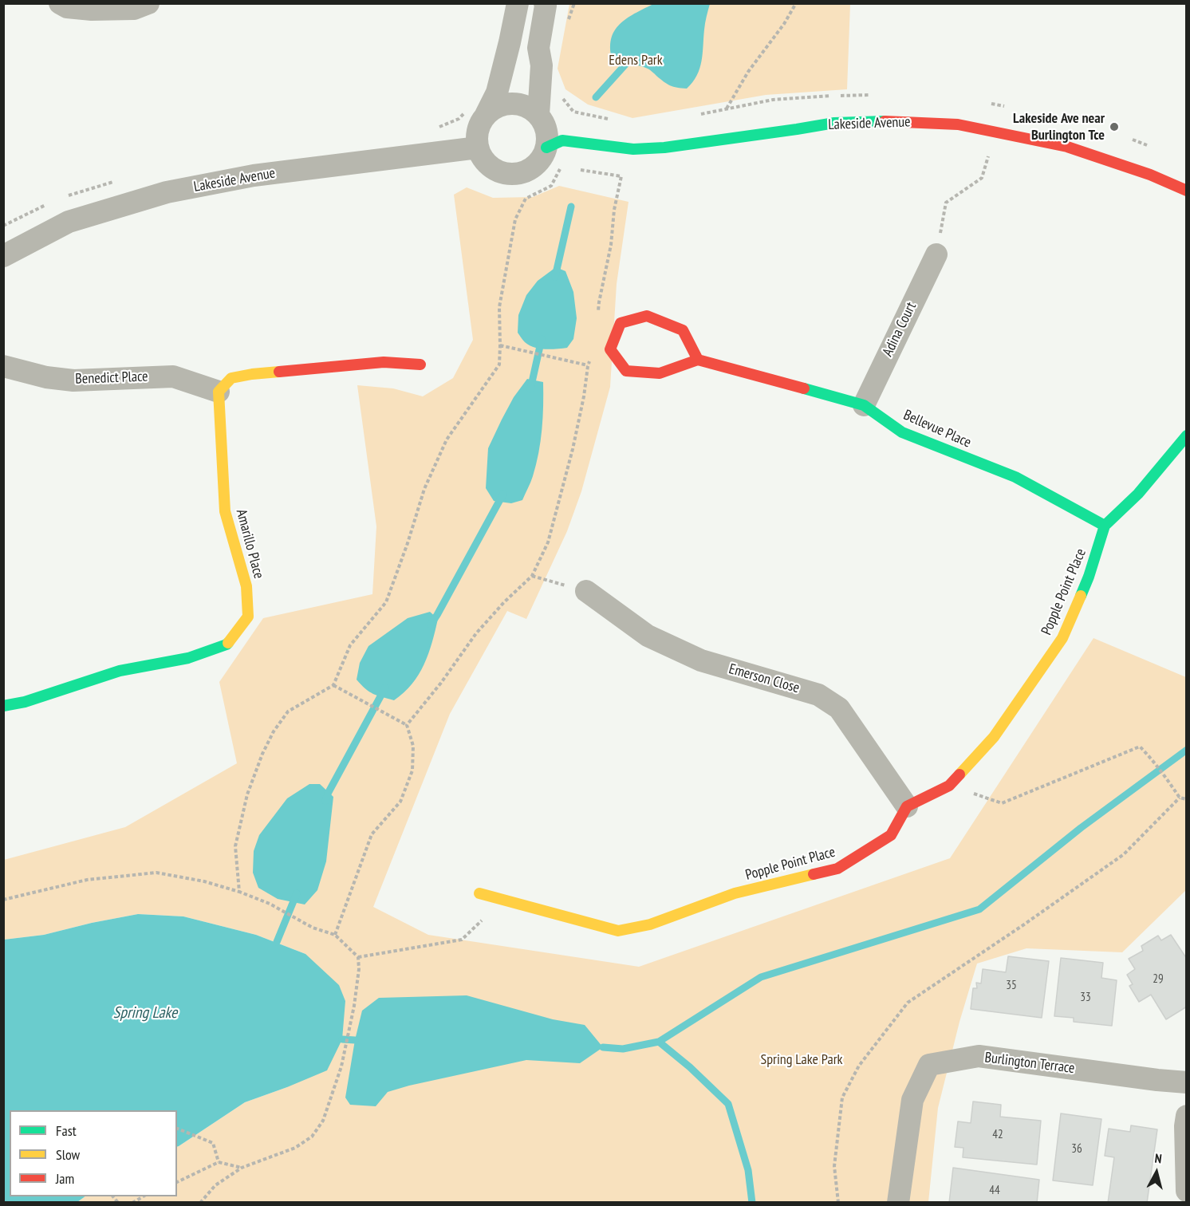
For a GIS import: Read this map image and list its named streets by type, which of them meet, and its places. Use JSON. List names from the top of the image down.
{
  "streets": {
    "street": [
      "Lakeside Avenue",
      "Adina Court",
      "Benedict Place",
      "Bellevue Place",
      "Amarillo Place",
      "Popple Point Place",
      "Emerson Close",
      "Burlington Terrace"
    ]
  },
  "crossings": [
    ["Adina Court", "Bellevue Place"],
    ["Benedict Place", "Amarillo Place"],
    ["Bellevue Place", "Popple Point Place"],
    ["Popple Point Place", "Emerson Close"]
  ],
  "water": ["Spring Lake"],
  "parks": ["Edens Park", "Spring Lake Park"],
  "places": ["Lakeside Ave near Burlington Tce"],
  "house_numbers": [
    "29",
    "35",
    "33",
    "42",
    "36",
    "44"
  ],
  "legend": ["Fast", "Slow", "Jam"],
  "north": "top"
}
